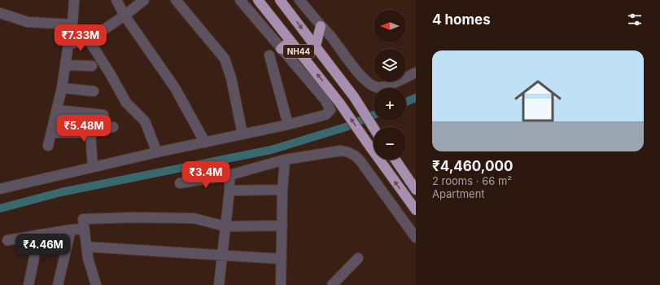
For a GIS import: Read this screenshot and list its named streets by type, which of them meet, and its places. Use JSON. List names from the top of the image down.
{
  "streets": {
    "highway": ["NH44"]
  },
  "north": "left",
  "page": {
    "heading": "4 homes",
    "map_buttons": ["+", "−"],
    "price": [
      "₹7.33M",
      "₹5.48M",
      "₹3.4M",
      "₹4.46M"
    ],
    "list": [
      {
        "name": "₹4,460,000",
        "note": "2 rooms · 66 m² · Apartment"
      }
    ]
  }
}
